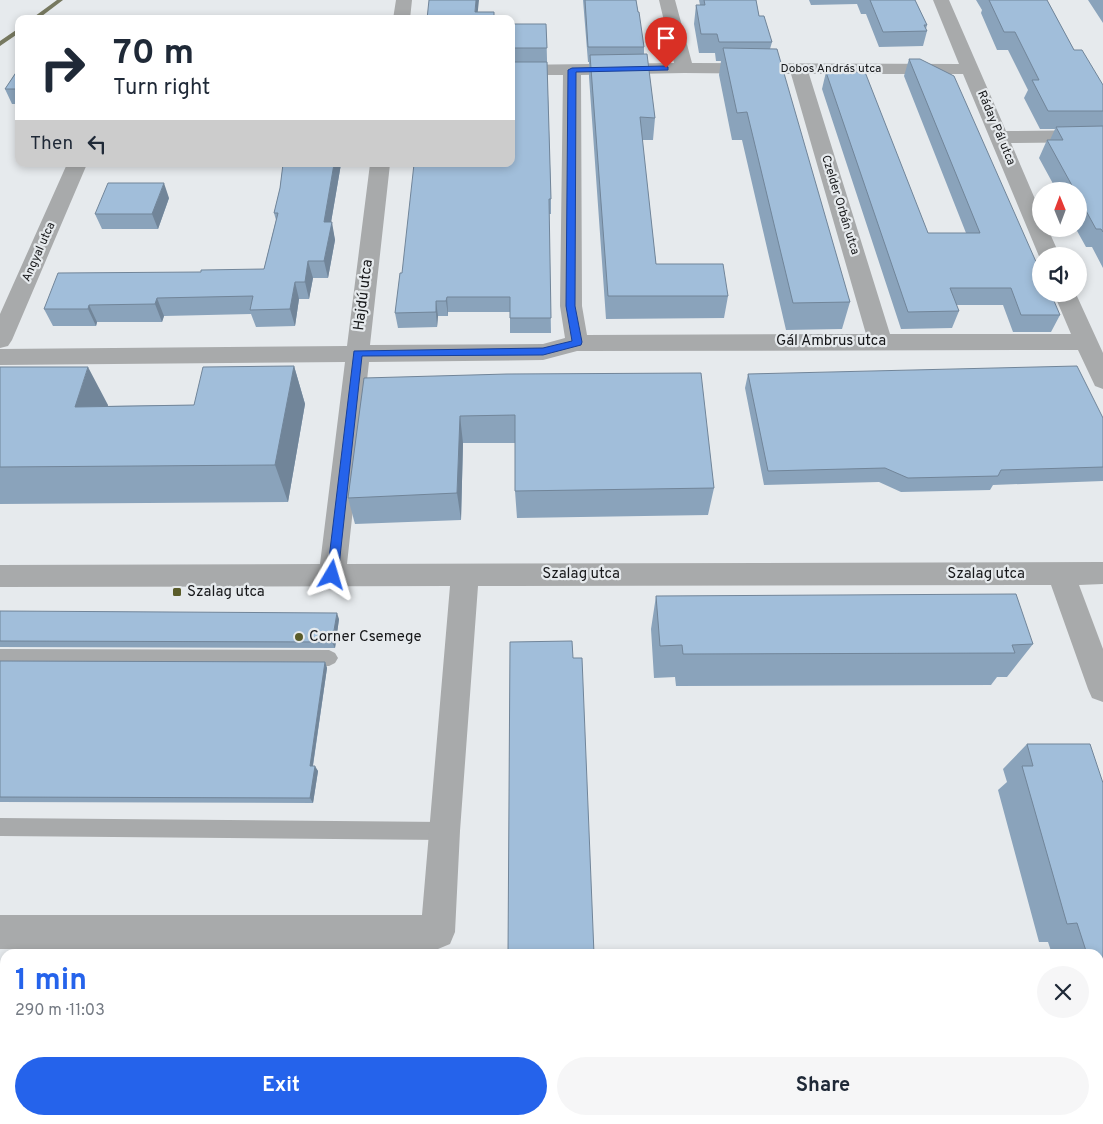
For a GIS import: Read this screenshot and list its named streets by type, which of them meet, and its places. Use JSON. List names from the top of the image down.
{
  "streets": {
    "street": [
      "Dobos András utca",
      "Ráday Pál utca",
      "Czelder Orbán utca",
      "Angyal utca",
      "Hajdú utca",
      "Gál Ambrus utca",
      "Szalag utca"
    ]
  },
  "crossings": [
    ["Dobos András utca", "Ráday Pál utca"],
    ["Dobos András utca", "Czelder Orbán utca"],
    ["Czelder Orbán utca", "Gál Ambrus utca"],
    ["Hajdú utca", "Gál Ambrus utca"],
    ["Hajdú utca", "Szalag utca"]
  ],
  "places": {
    "transit": ["Szalag utca"],
    "other": ["Corner Csemege"]
  },
  "north": "top",
  "page": {
    "turn": ["70 m", "Turn right"],
    "then": "Then",
    "heading": ["1 min", "290 m · 11:03"],
    "buttons": ["Exit", "Share"]
  }
}
